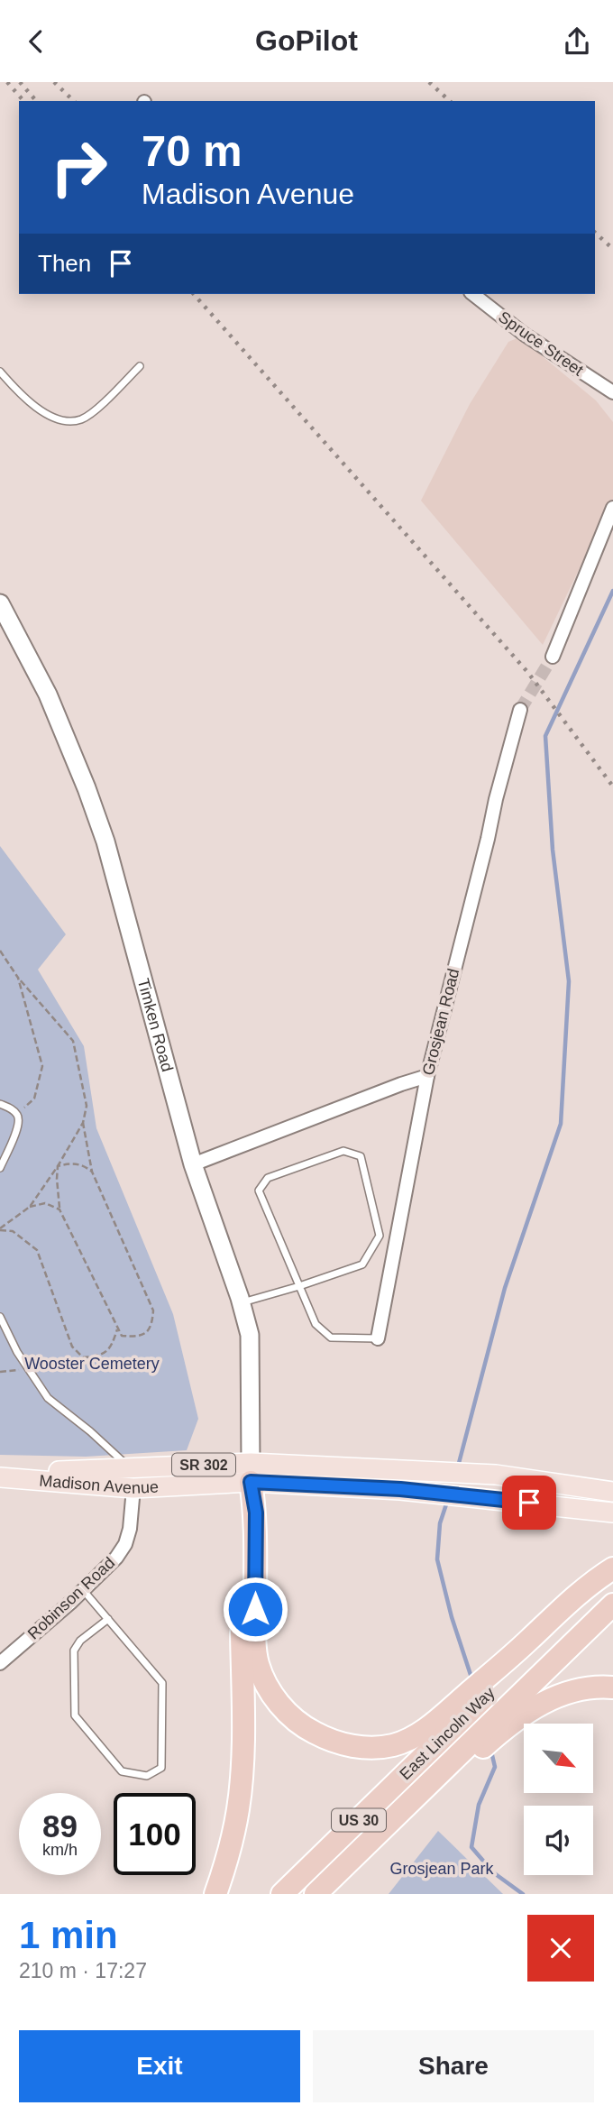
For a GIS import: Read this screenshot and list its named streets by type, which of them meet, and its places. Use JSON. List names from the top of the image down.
{
  "streets": {
    "highway": ["East Lincoln Way", "US 30"],
    "main road": ["SR 302", "Madison Avenue"],
    "street": [
      "Spruce Street",
      "Grosjean Road",
      "Timken Road",
      "Robinson Road"
    ]
  },
  "crossings": [
    ["Timken Road", "Madison Avenue"],
    ["Madison Avenue", "Robinson Road"]
  ],
  "parks": ["Wooster Cemetery", "Grosjean Park"],
  "north": "bottom right",
  "page": {
    "header": "GoPilot",
    "turn": ["70 m", "Madison Avenue"],
    "then": "Then",
    "speed": "89 km/h",
    "limit": "100",
    "heading": ["1 min", "210 m · 17:27"],
    "buttons": ["Exit", "Share"]
  }
}
